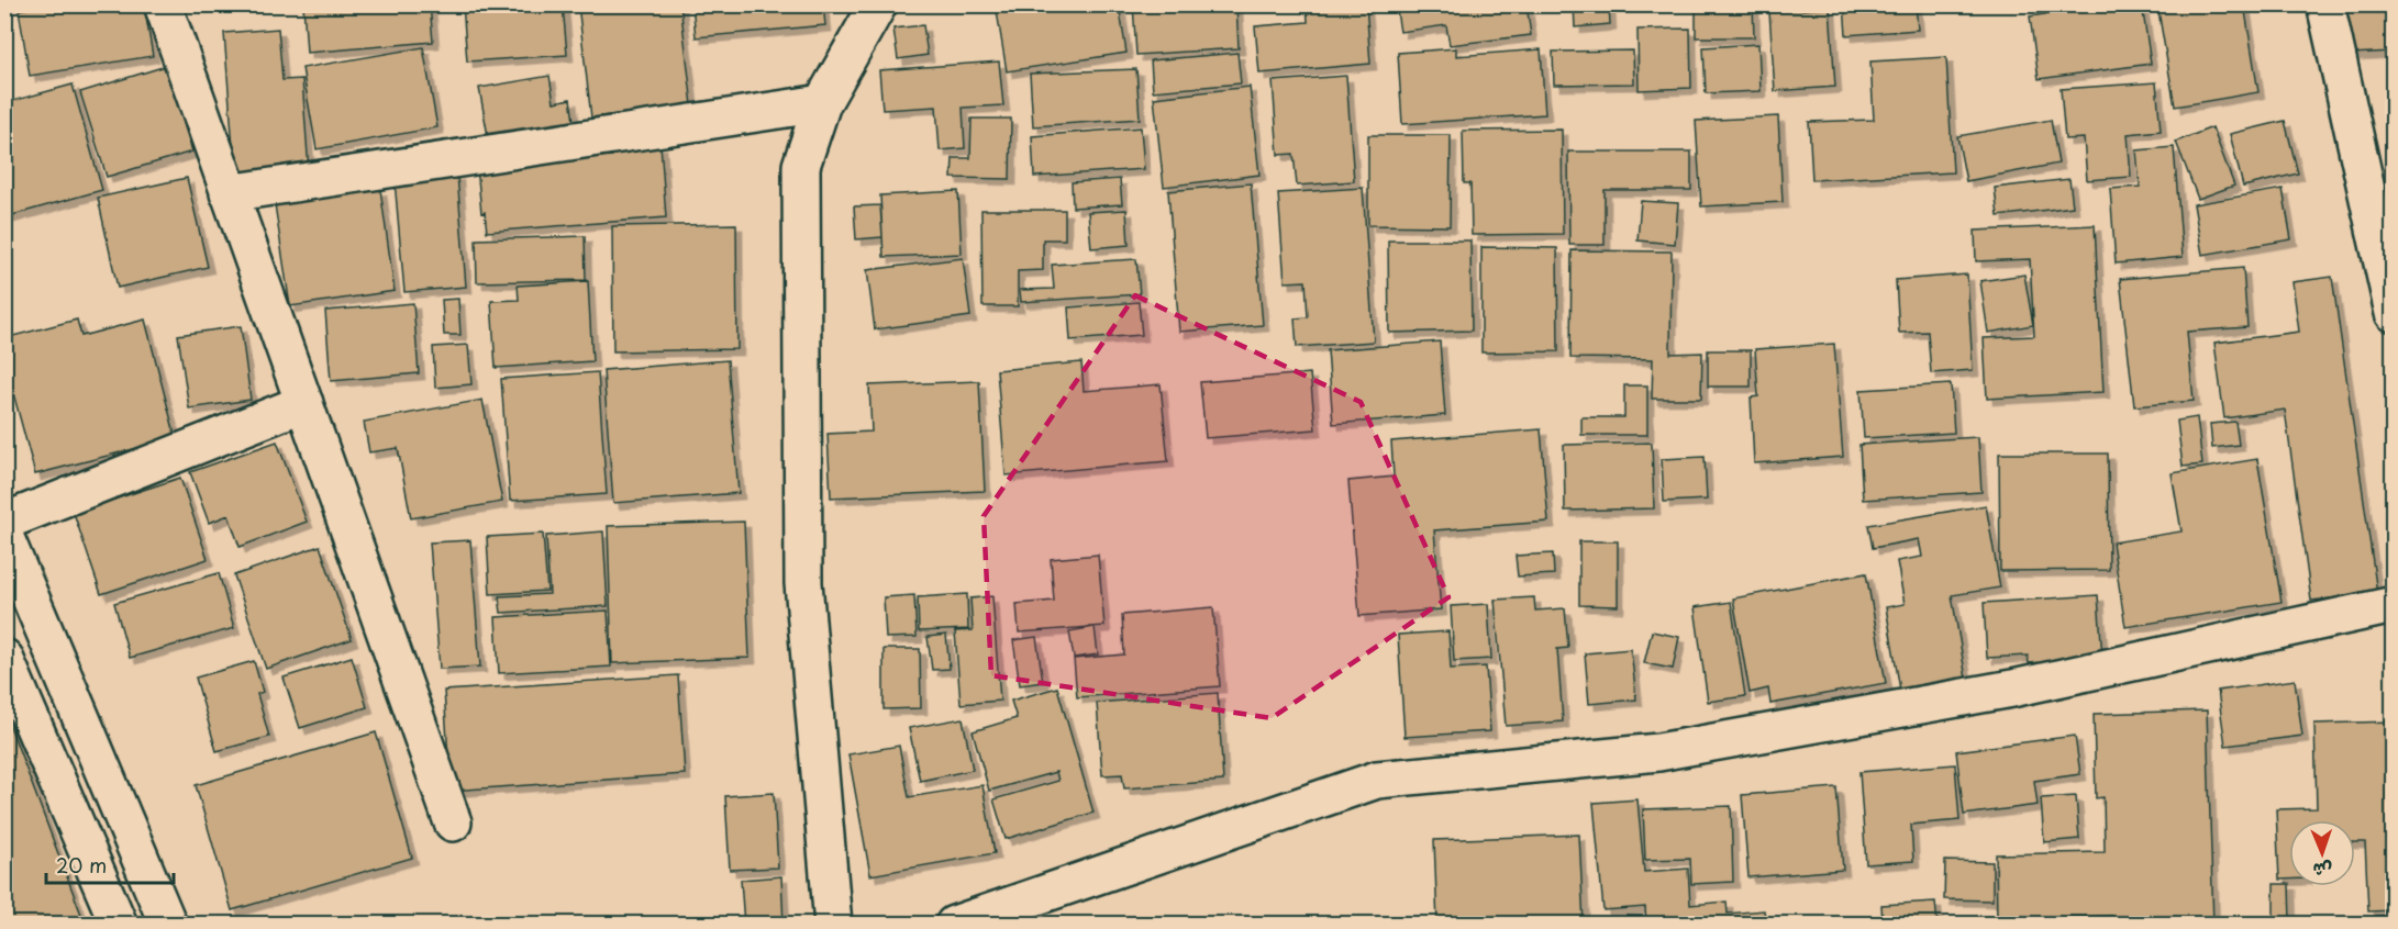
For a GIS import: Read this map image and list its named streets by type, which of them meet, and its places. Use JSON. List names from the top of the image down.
{
  "scale_bar": "20 m",
  "north": "bottom"
}
